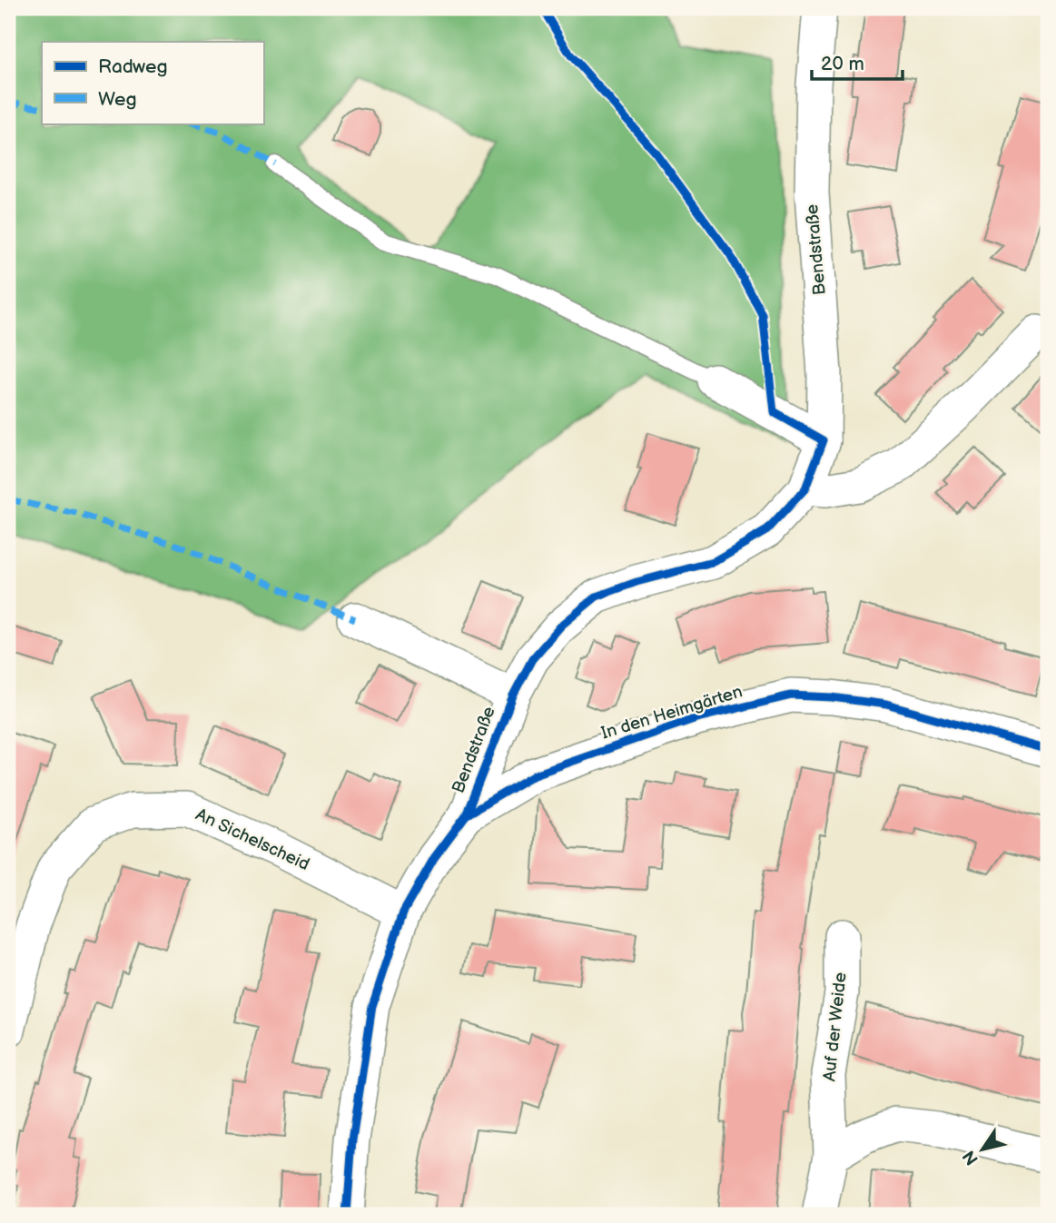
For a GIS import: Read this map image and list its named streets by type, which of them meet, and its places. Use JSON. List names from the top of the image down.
{
  "streets": {
    "street": [
      "Bendstraße",
      "In den Heimgärten",
      "An Sichelscheid",
      "Auf der Weide"
    ]
  },
  "crossings": [
    ["Bendstraße", "In den Heimgärten"],
    ["Bendstraße", "An Sichelscheid"]
  ],
  "legend": ["Radweg", "Weg"],
  "scale_bar": "20 m",
  "north": "bottom left"
}
